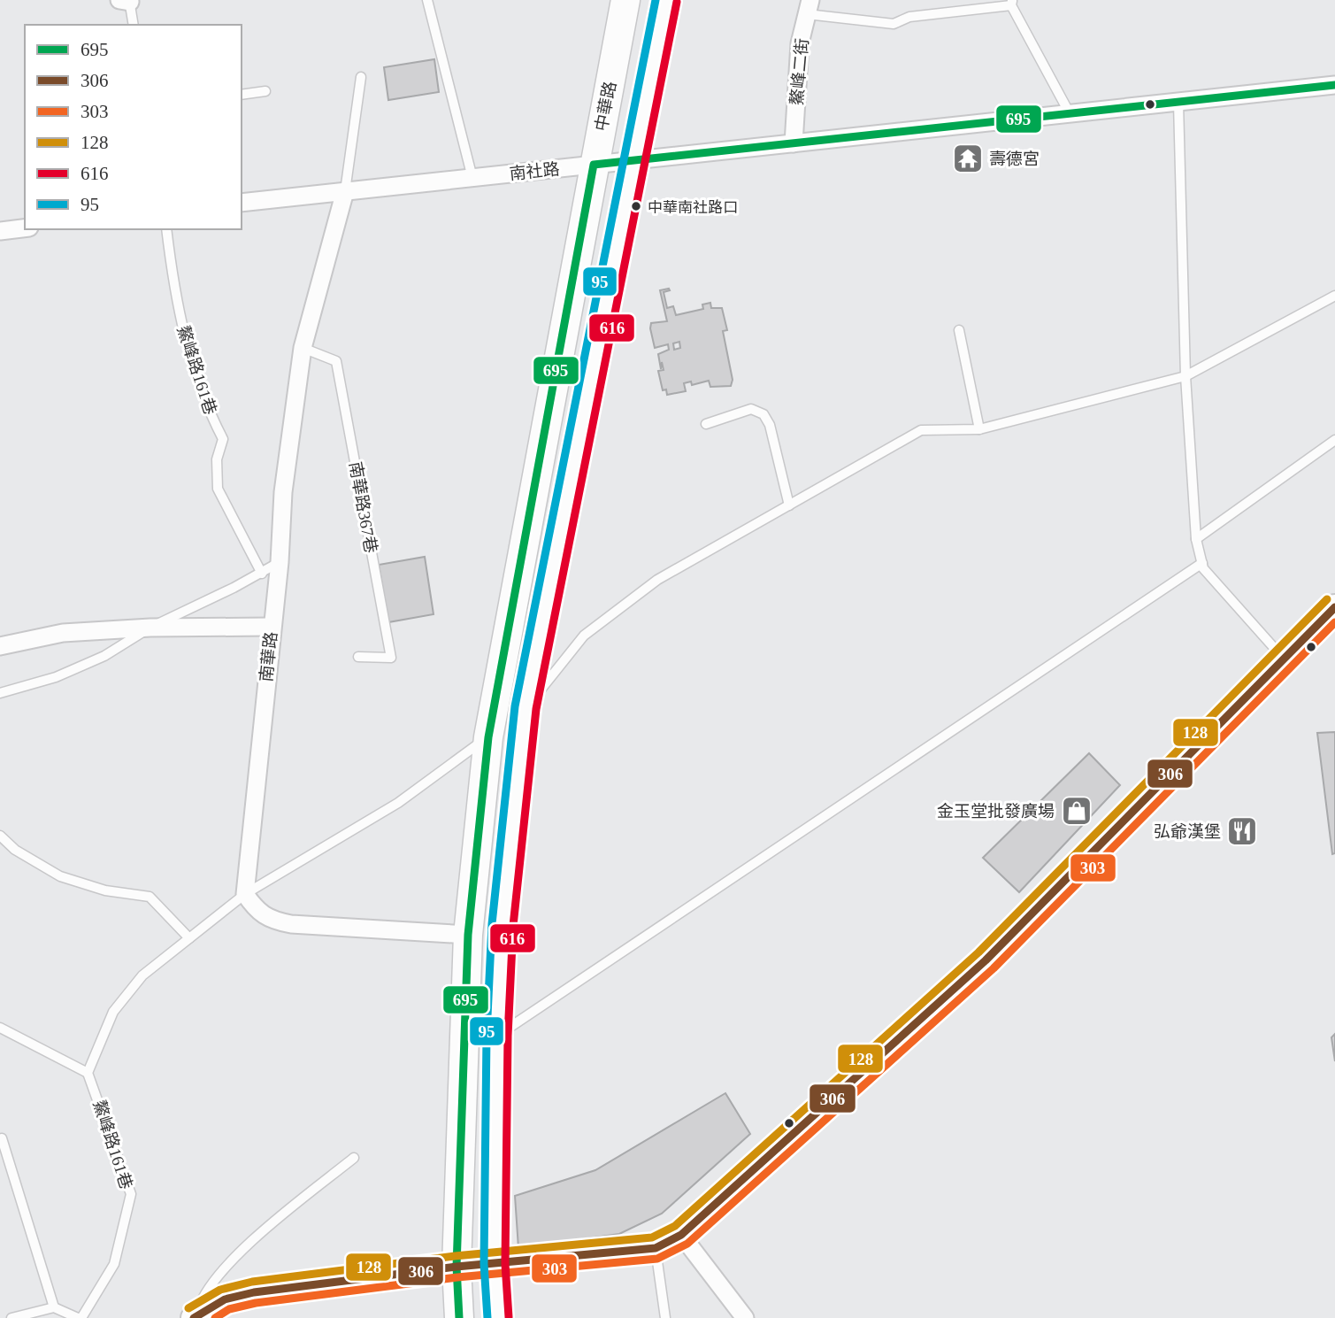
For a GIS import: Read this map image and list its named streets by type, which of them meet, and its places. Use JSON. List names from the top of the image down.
{
  "streets": {
    "main road": ["中華路"],
    "street": ["鰲峰二街", "南社路", "南華路"],
    "lane": ["鰲峰路161巷", "南華路367巷"]
  },
  "crossings": [
    ["鰲峰二街", "南社路"],
    ["中華路", "南社路"],
    ["南社路", "南華路"],
    ["南華路367巷", "南華路"]
  ],
  "places": {
    "temple": ["壽德宮"],
    "other": ["中華南社路口"],
    "shop": ["金玉堂批發廣場"],
    "restaurant": ["弘爺漢堡"]
  },
  "lines": [
    "transit line 95",
    "transit line 616",
    "transit line 695",
    "transit line 128",
    "transit line 306",
    "transit line 303"
  ],
  "legend": [
    "695",
    "306",
    "303",
    "128",
    "616",
    "95"
  ]
}
